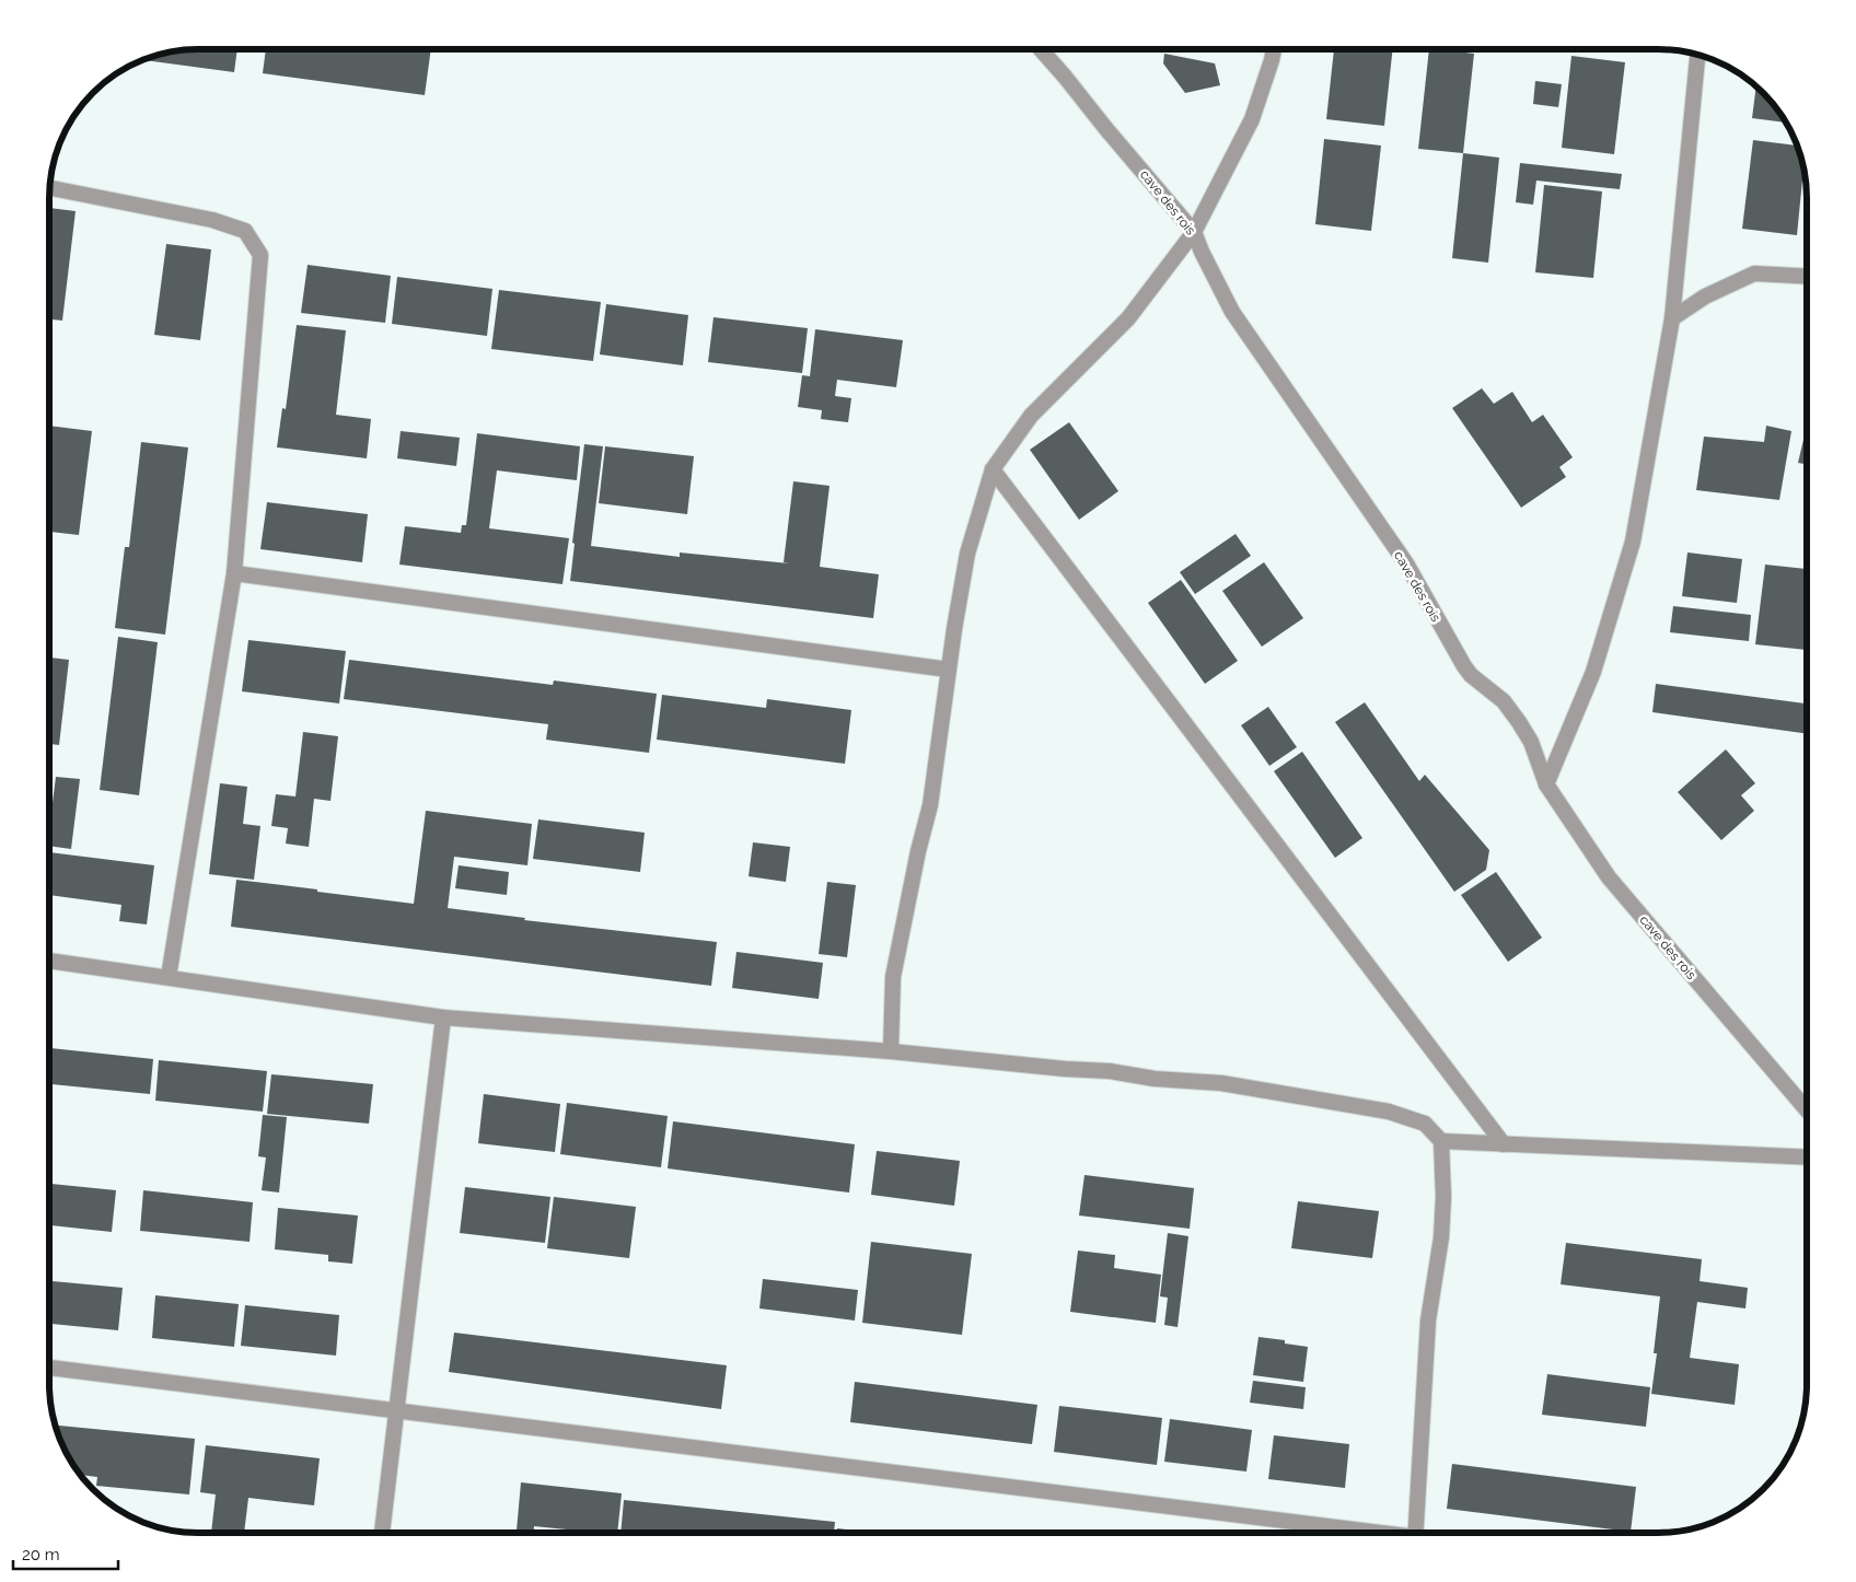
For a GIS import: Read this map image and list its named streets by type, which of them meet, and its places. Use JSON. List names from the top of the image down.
{
  "streets": {
    "street": ["cave des rois"]
  },
  "scale_bar": "20 m"
}
